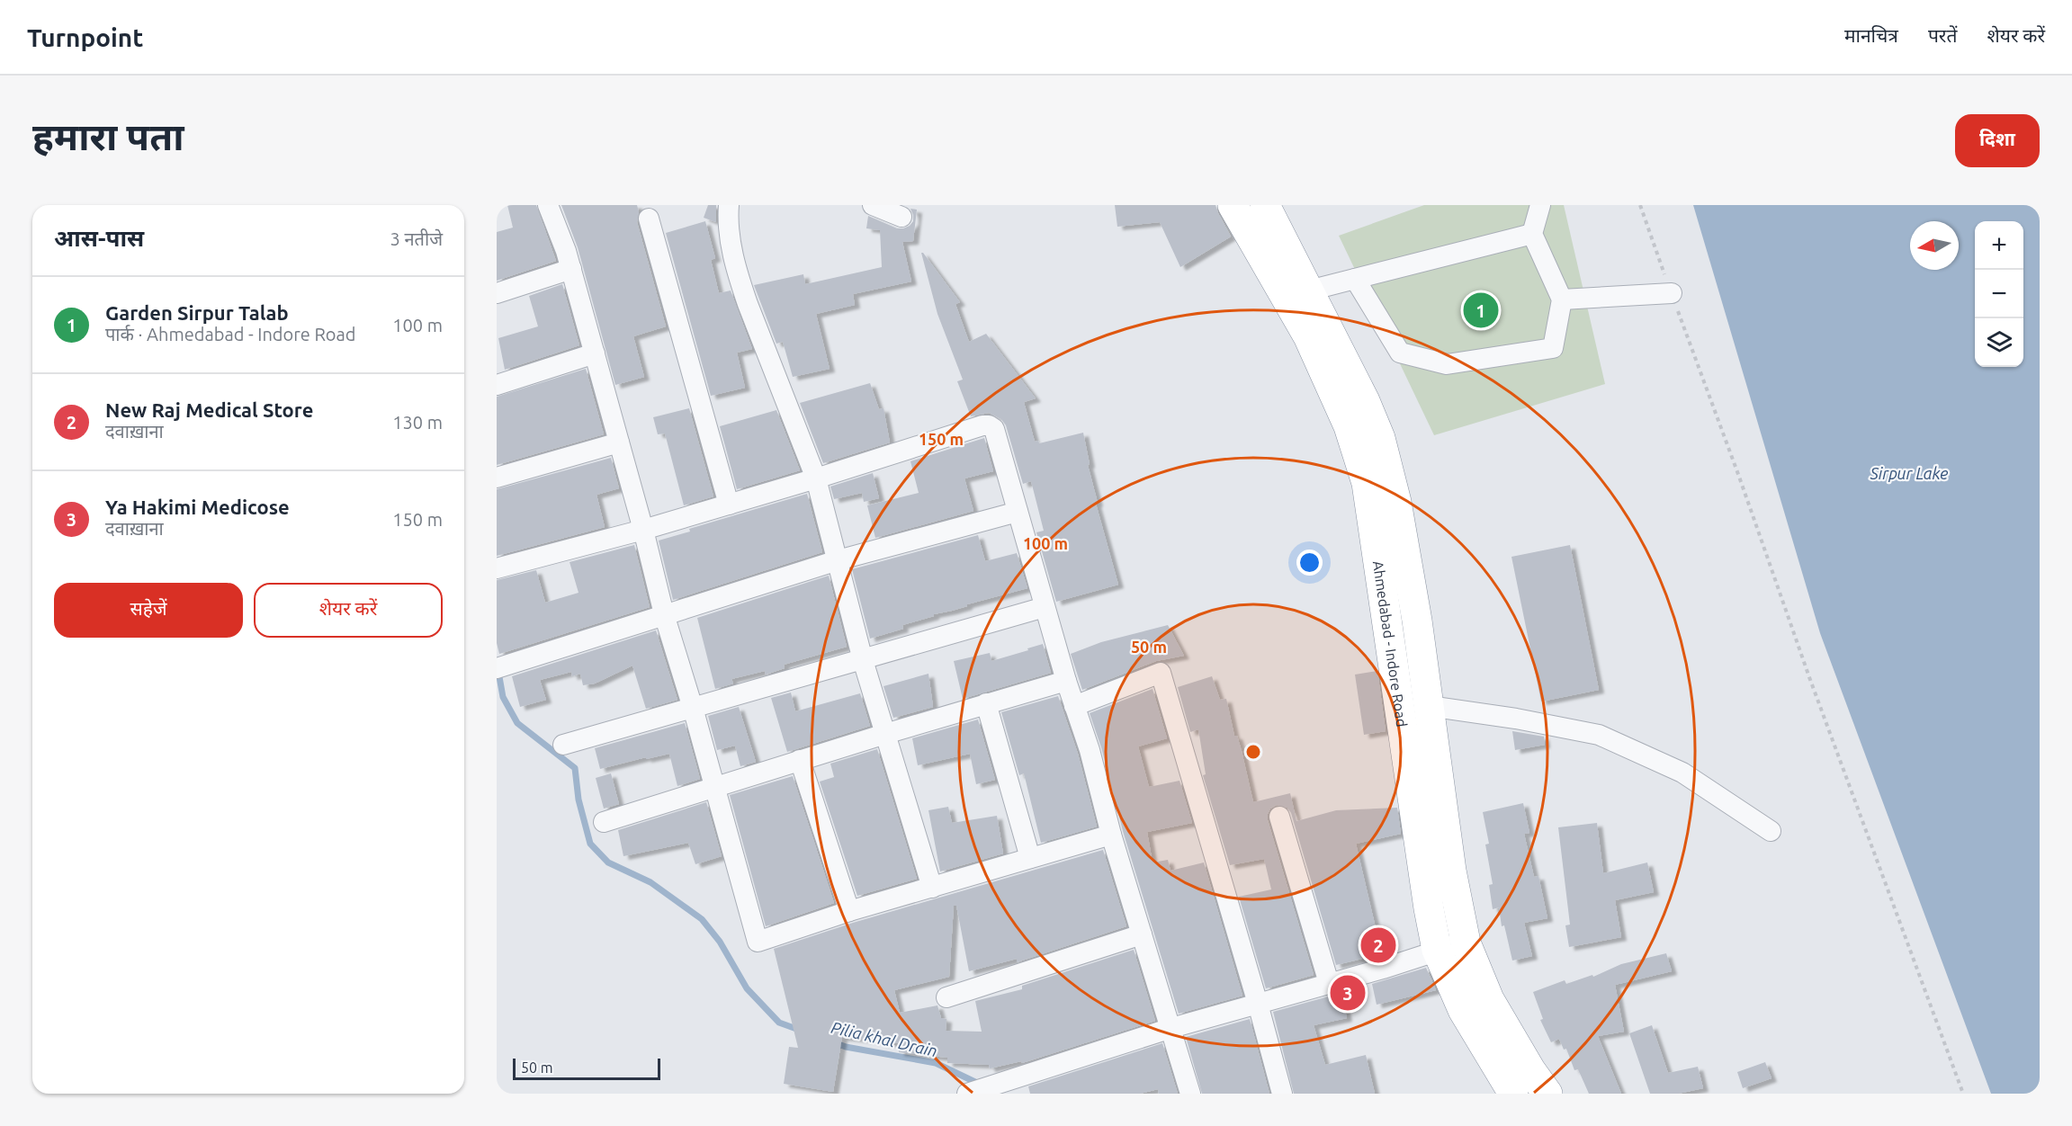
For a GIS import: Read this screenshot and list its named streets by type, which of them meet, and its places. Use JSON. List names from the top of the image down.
{
  "streets": {
    "highway": ["Ahmedabad - Indore Road"]
  },
  "water": ["Sirpur Lake", "Pilia khal Drain"],
  "scale_bar": "50 m",
  "north": "left",
  "page": {
    "header": "Turnpoint",
    "nav": ["मानचित्र", "परतें", "शेयर करें"],
    "buttons": [
      "दिशा",
      ["सहेजें", "शेयर करें"]
    ],
    "title": "हमारा पता",
    "heading": ["आस-पास", "3 नतीजे"],
    "map_buttons": ["+", "−"],
    "list": [
      {
        "mark": "1",
        "name": "Garden Sirpur Talab",
        "note": "पार्क · Ahmedabad - Indore Road",
        "value": "100 m"
      },
      {
        "mark": "2",
        "name": "New Raj Medical Store",
        "note": "दवाख़ाना",
        "value": "130 m"
      },
      {
        "mark": "3",
        "name": "Ya Hakimi Medicose",
        "note": "दवाख़ाना",
        "value": "150 m"
      }
    ],
    "pins": ["1", "2", "3"],
    "scale": "50 m"
  },
  "rings": ["150 m", "100 m", "50 m"]
}
